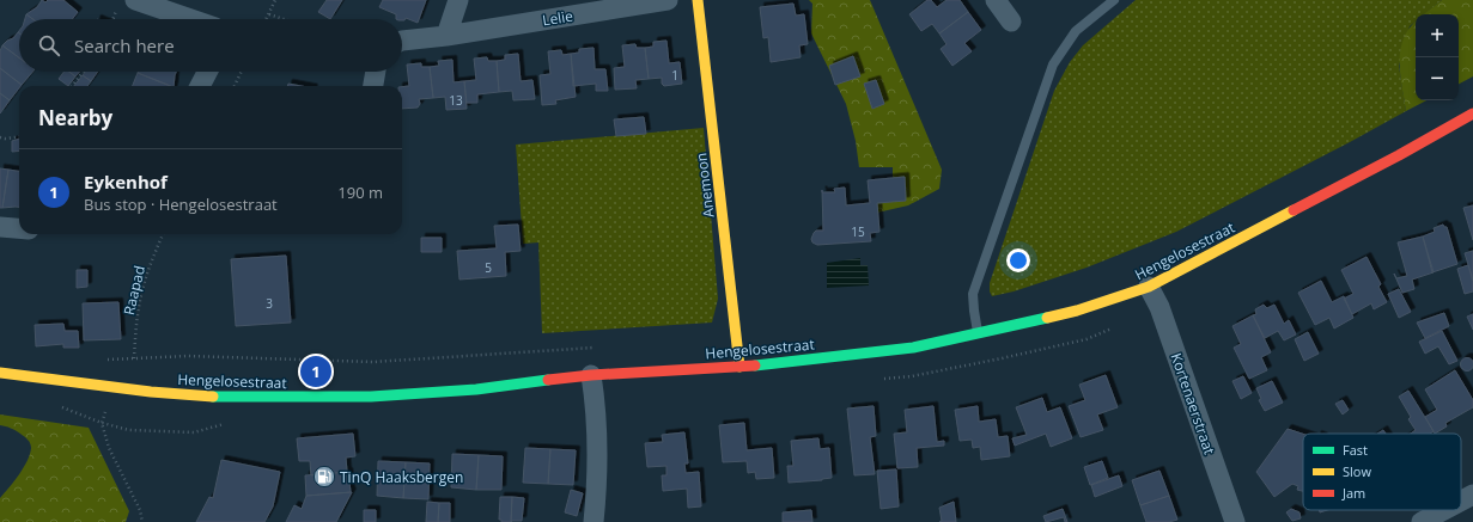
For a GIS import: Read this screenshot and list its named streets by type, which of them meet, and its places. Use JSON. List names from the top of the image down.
{
  "streets": {
    "main road": ["Anemoon", "Hengelosestraat"],
    "street": ["Lelie", "Kortenaerstraat"],
    "path": ["Raapad"]
  },
  "crossings": [
    ["Anemoon", "Hengelosestraat"],
    ["Hengelosestraat", "Raapad"],
    ["Hengelosestraat", "Kortenaerstraat"]
  ],
  "places": {
    "fuel station": ["TinQ Haaksbergen"]
  },
  "house_numbers": [
    "1",
    "13",
    "15",
    "5",
    "3"
  ],
  "legend": ["Fast", "Slow", "Jam"],
  "page": {
    "map_buttons": ["+", "−"],
    "search": "Search here",
    "heading": "Nearby",
    "list": [
      {
        "mark": "1",
        "name": "Eykenhof",
        "note": "Bus stop · Hengelosestraat",
        "value": "190 m"
      }
    ],
    "pins": "1"
  }
}
